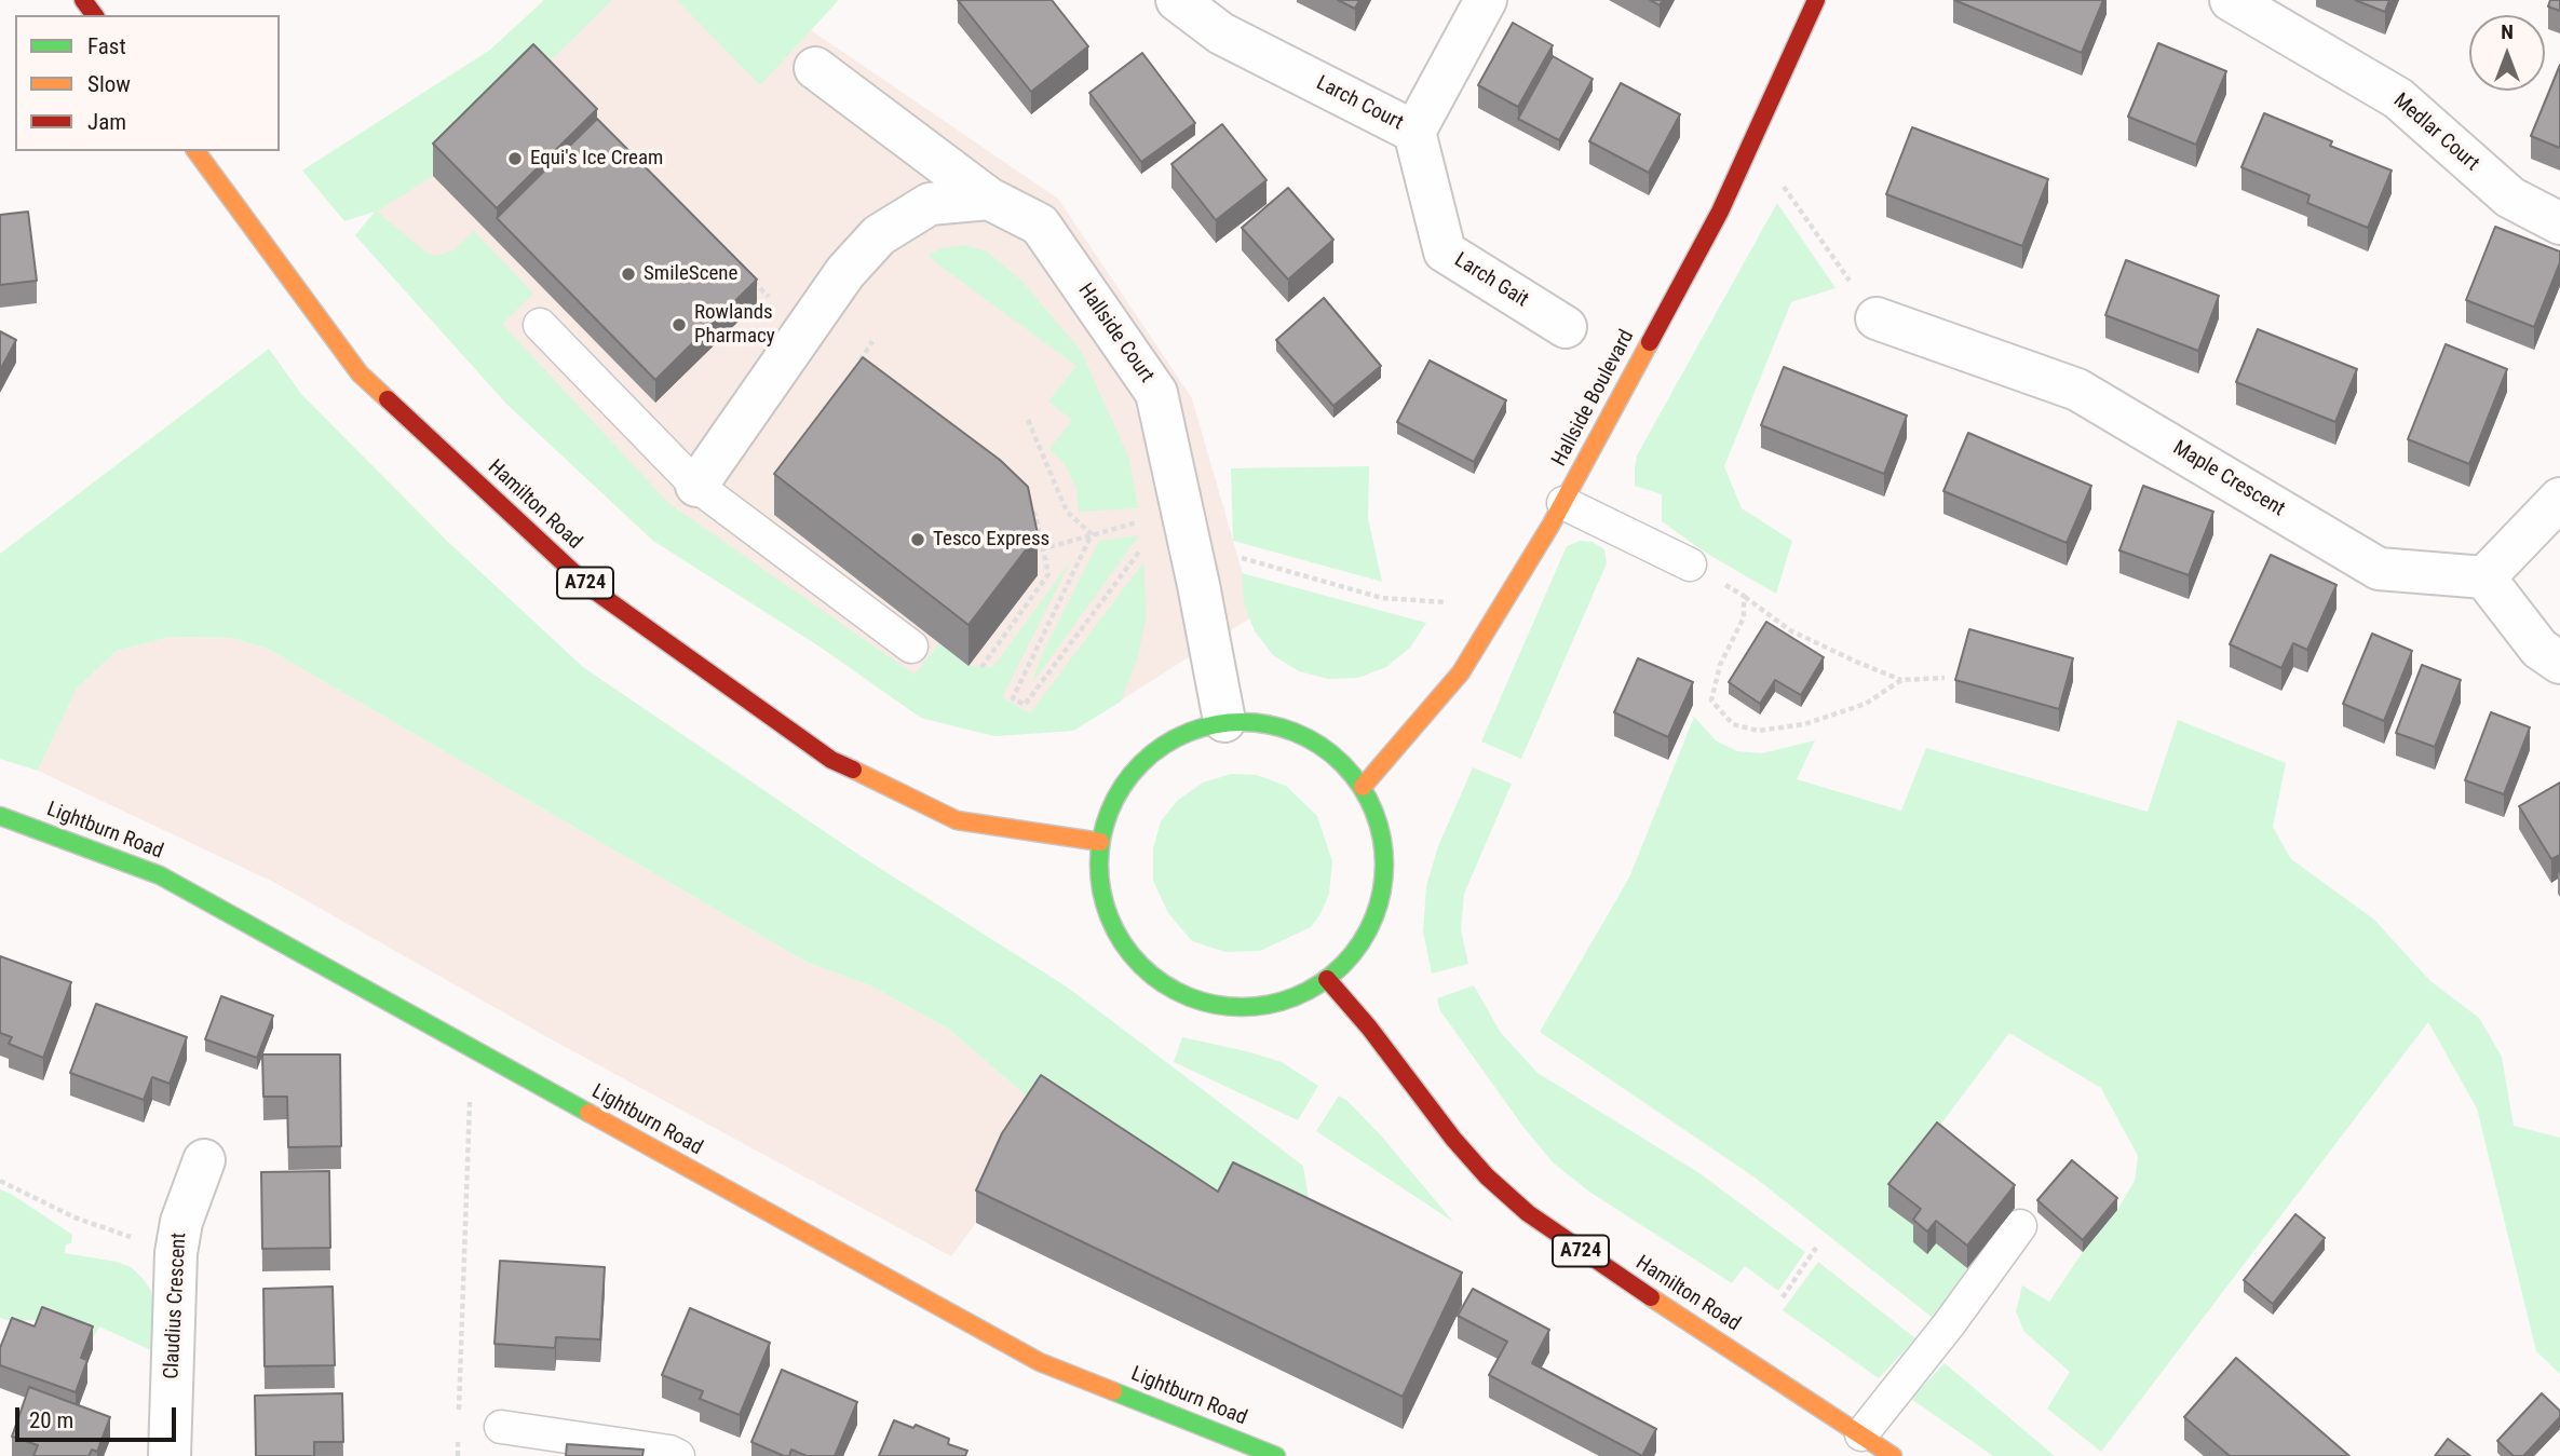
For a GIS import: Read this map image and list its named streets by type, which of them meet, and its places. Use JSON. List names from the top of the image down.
{
  "streets": {
    "main road": [
      "Hallside Boulevard",
      "Hamilton Road",
      "A724",
      "Lightburn Road"
    ],
    "street": [
      "Larch Court",
      "Medlar Court",
      "Larch Gait",
      "Hallside Court",
      "Maple Crescent",
      "Claudius Crescent"
    ]
  },
  "crossings": [
    ["Larch Court", "Larch Gait"]
  ],
  "places": [
    "Equi's Ice Cream",
    "SmileScene",
    "Rowlands Pharmacy",
    "Tesco Express"
  ],
  "legend": ["Fast", "Slow", "Jam"],
  "scale_bar": "20 m",
  "north": "top"
}
